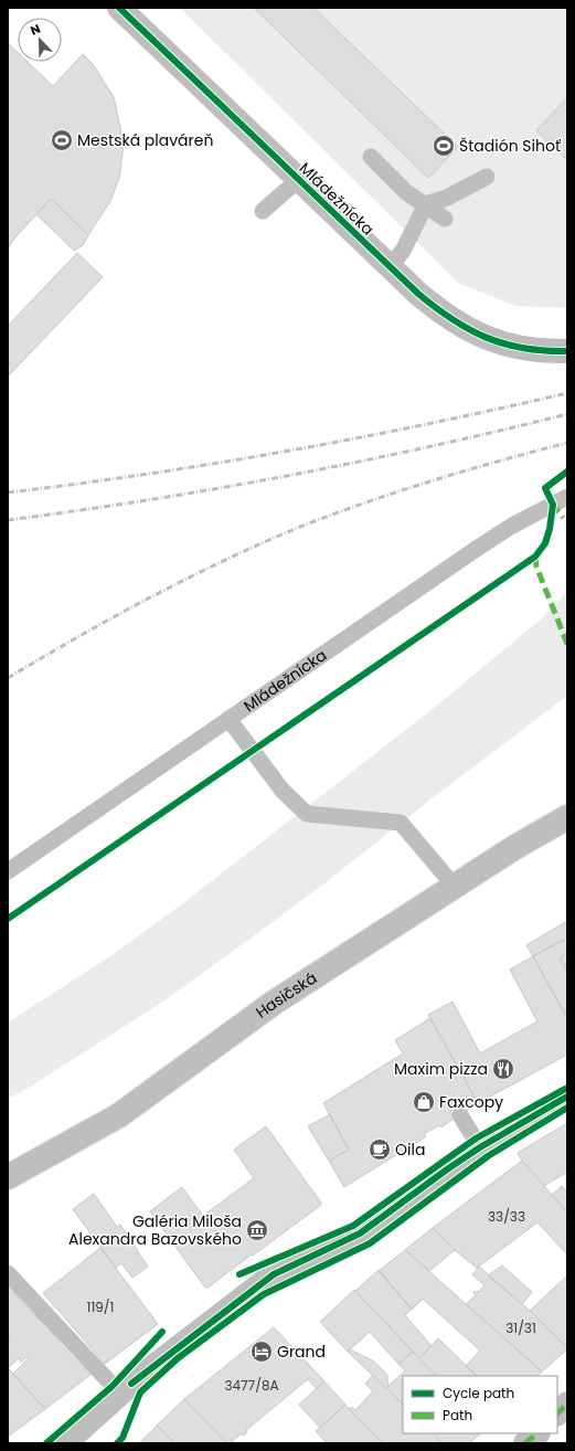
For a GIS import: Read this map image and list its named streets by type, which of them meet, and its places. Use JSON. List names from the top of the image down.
{
  "streets": {
    "street": ["Mládežnícka", "Hasičská"]
  },
  "places": {
    "sports": ["Mestská plaváreň", "Štadión Sihoť"],
    "restaurant": ["Maxim pizza"],
    "shop": ["Faxcopy"],
    "cafe": ["Oila"],
    "museum": ["Galéria Miloša Alexandra Bazovského"],
    "hotel": ["Grand"]
  },
  "house_numbers": [
    "33/33",
    "119/1",
    "31/31",
    "3477/8A"
  ],
  "legend": ["Cycle path", "Path"],
  "north": "top left"
}
